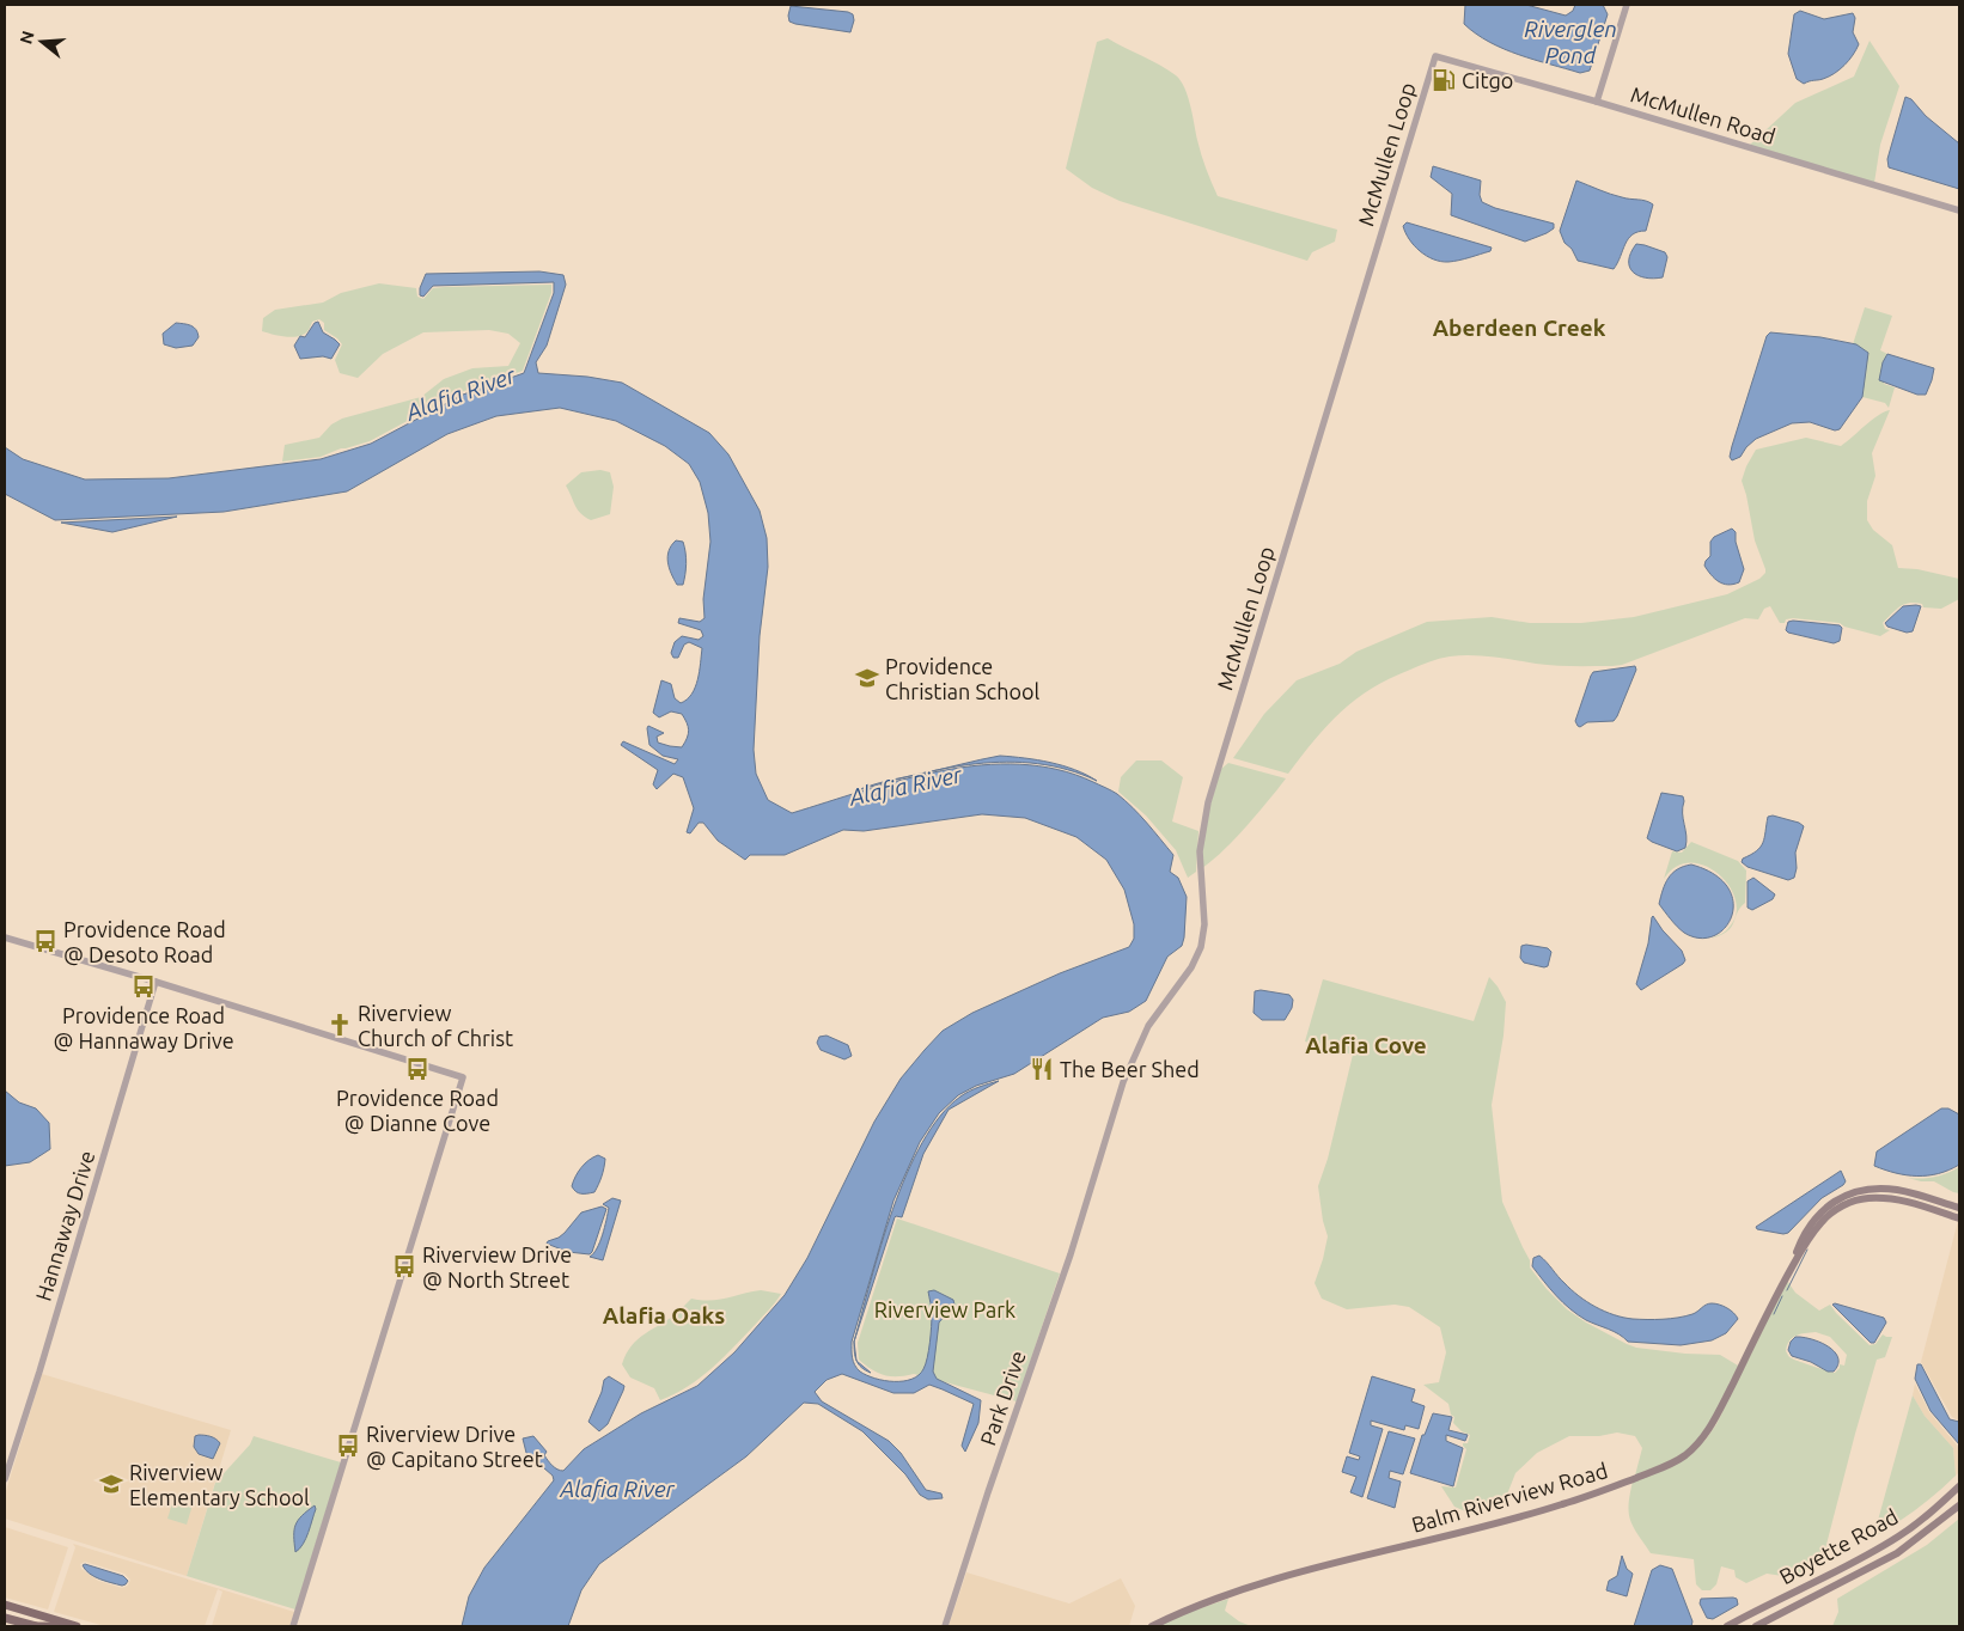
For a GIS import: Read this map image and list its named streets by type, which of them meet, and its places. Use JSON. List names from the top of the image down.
{
  "streets": {
    "main road": ["Balm Riverview Road", "Boyette Road"],
    "street": [
      "McMullen Road",
      "McMullen Loop",
      "Hannaway Drive",
      "Park Drive"
    ]
  },
  "crossings": [
    ["McMullen Road", "McMullen Loop"],
    ["McMullen Loop", "Park Drive"]
  ],
  "districts": ["Aberdeen Creek", "Alafia Cove", "Alafia Oaks"],
  "water": ["Riverglen Pond", "Alafia River"],
  "parks": ["Riverview Park"],
  "places": {
    "fuel station": ["Citgo"],
    "school or university": ["Providence Christian School", "Riverview Elementary School"],
    "bus stop": [
      "Providence Road @ Desoto Road",
      "Providence Road @ Hannaway Drive",
      "Providence Road @ Dianne Cove",
      "Riverview Drive @ North Street",
      "Riverview Drive @ Capitano Street"
    ],
    "church": ["Riverview Church of Christ"],
    "restaurant": ["The Beer Shed"]
  },
  "north": "left"
}
